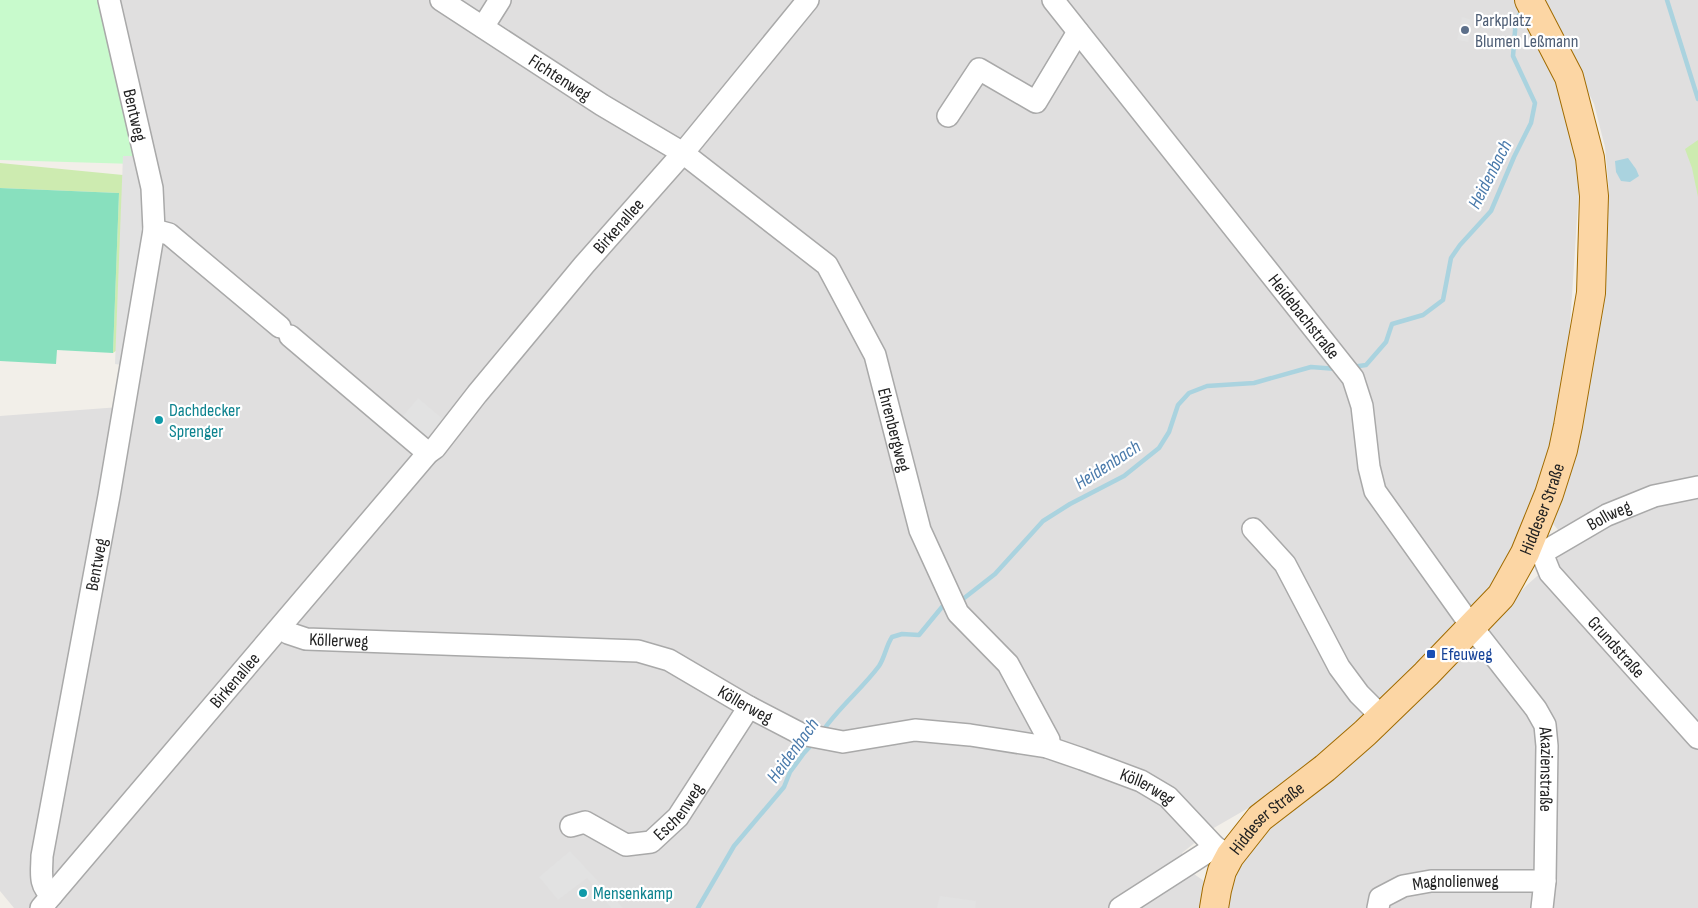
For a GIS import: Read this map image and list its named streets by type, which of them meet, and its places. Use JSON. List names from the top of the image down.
{
  "streets": {
    "main road": ["Hiddeser Straße"],
    "street": [
      "Fichtenweg",
      "Bentweg",
      "Birkenallee",
      "Heidebachstraße",
      "Ehrenbergweg",
      "Bollweg",
      "Köllerweg",
      "Grundstraße",
      "Akazienstraße",
      "Eschenweg",
      "Magnolienweg"
    ]
  },
  "crossings": [
    ["Fichtenweg", "Birkenallee"],
    ["Fichtenweg", "Ehrenbergweg"],
    ["Bentweg", "Birkenallee"],
    ["Birkenallee", "Ehrenbergweg"],
    ["Birkenallee", "Köllerweg"],
    ["Heidebachstraße", "Hiddeser Straße"],
    ["Heidebachstraße", "Akazienstraße"],
    ["Ehrenbergweg", "Köllerweg"],
    ["Hiddeser Straße", "Bollweg"],
    ["Hiddeser Straße", "Köllerweg"],
    ["Hiddeser Straße", "Grundstraße"],
    ["Hiddeser Straße", "Akazienstraße"],
    ["Bollweg", "Grundstraße"],
    ["Köllerweg", "Eschenweg"],
    ["Akazienstraße", "Magnolienweg"]
  ],
  "water": ["Heidenbach"],
  "places": {
    "other": ["Parkplatz Blumen Leßmann", "Dachdecker Sprenger", "Mensenkamp"],
    "transit": ["Efeuweg"]
  }
}
